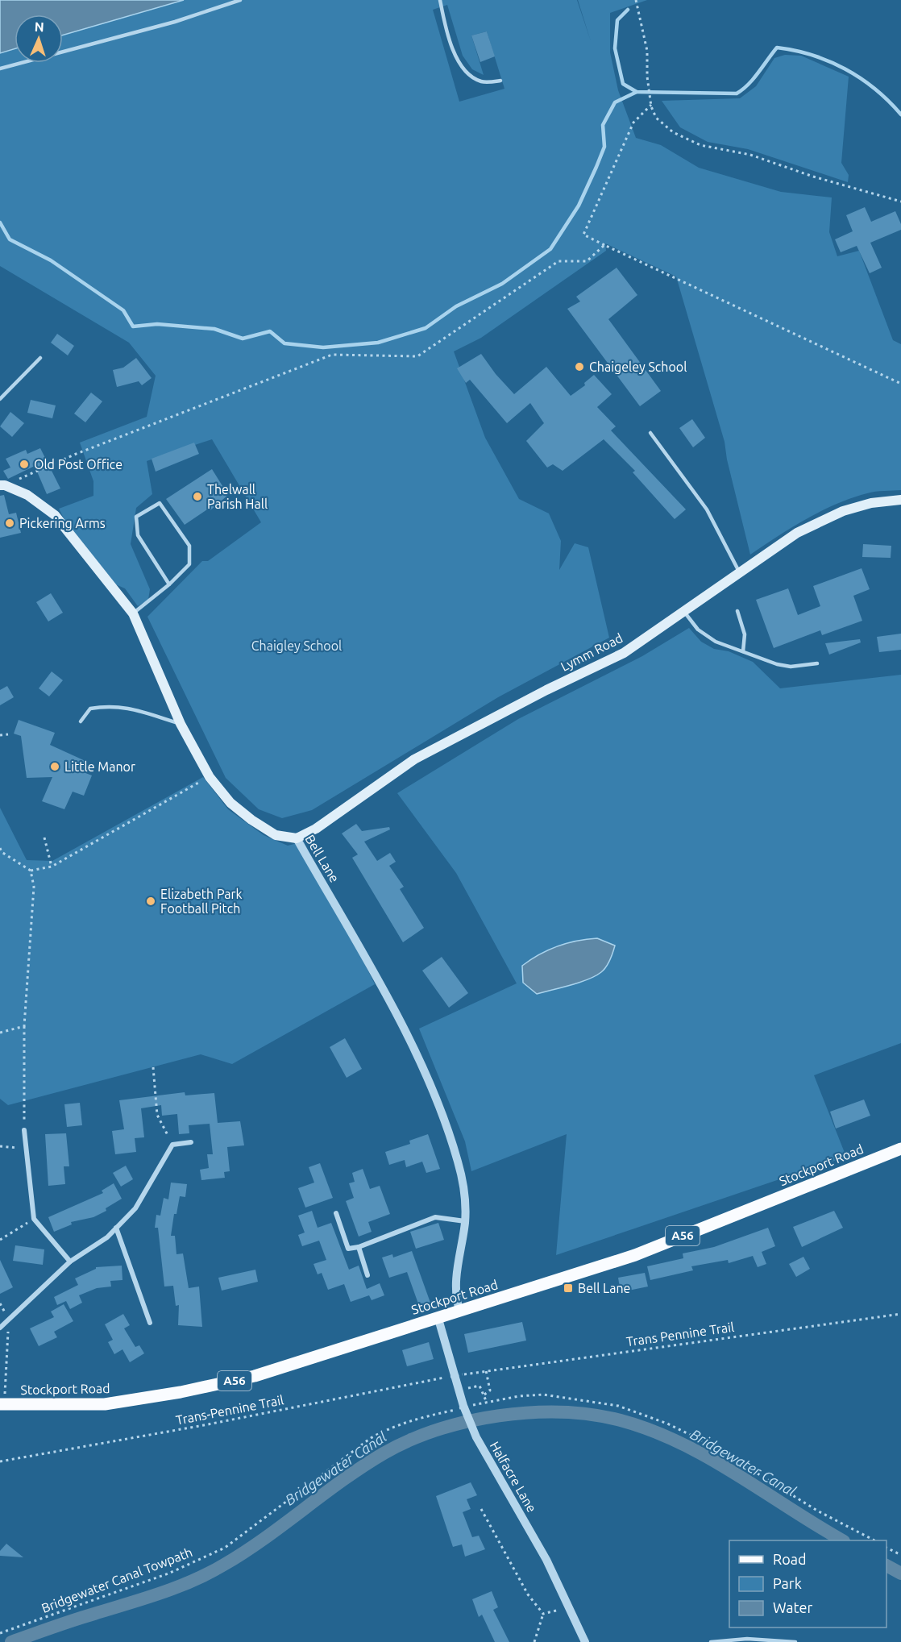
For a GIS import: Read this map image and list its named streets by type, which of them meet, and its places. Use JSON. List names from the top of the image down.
{
  "streets": {
    "main road": [
      "Lymm Road",
      "Bell Lane",
      "Stockport Road",
      "A56"
    ],
    "street": ["Halfacre Lane"],
    "path": ["Trans Pennine Trail", "Trans-Pennine Trail", "Bridgewater Canal Towpath"]
  },
  "crossings": [
    ["Lymm Road", "Bell Lane"],
    ["Bell Lane", "Stockport Road"],
    ["Stockport Road", "Halfacre Lane"],
    ["Trans Pennine Trail", "Trans-Pennine Trail"]
  ],
  "water": ["Bridgewater Canal"],
  "parks": ["Chaigley School"],
  "places": {
    "other": [
      "Chaigeley School",
      "Old Post Office",
      "Thelwall Parish Hall",
      "Pickering Arms",
      "Little Manor",
      "Elizabeth Park Football Pitch"
    ],
    "transit": ["Bell Lane"]
  },
  "legend": ["Road", "Park", "Water"],
  "north": "top"
}
